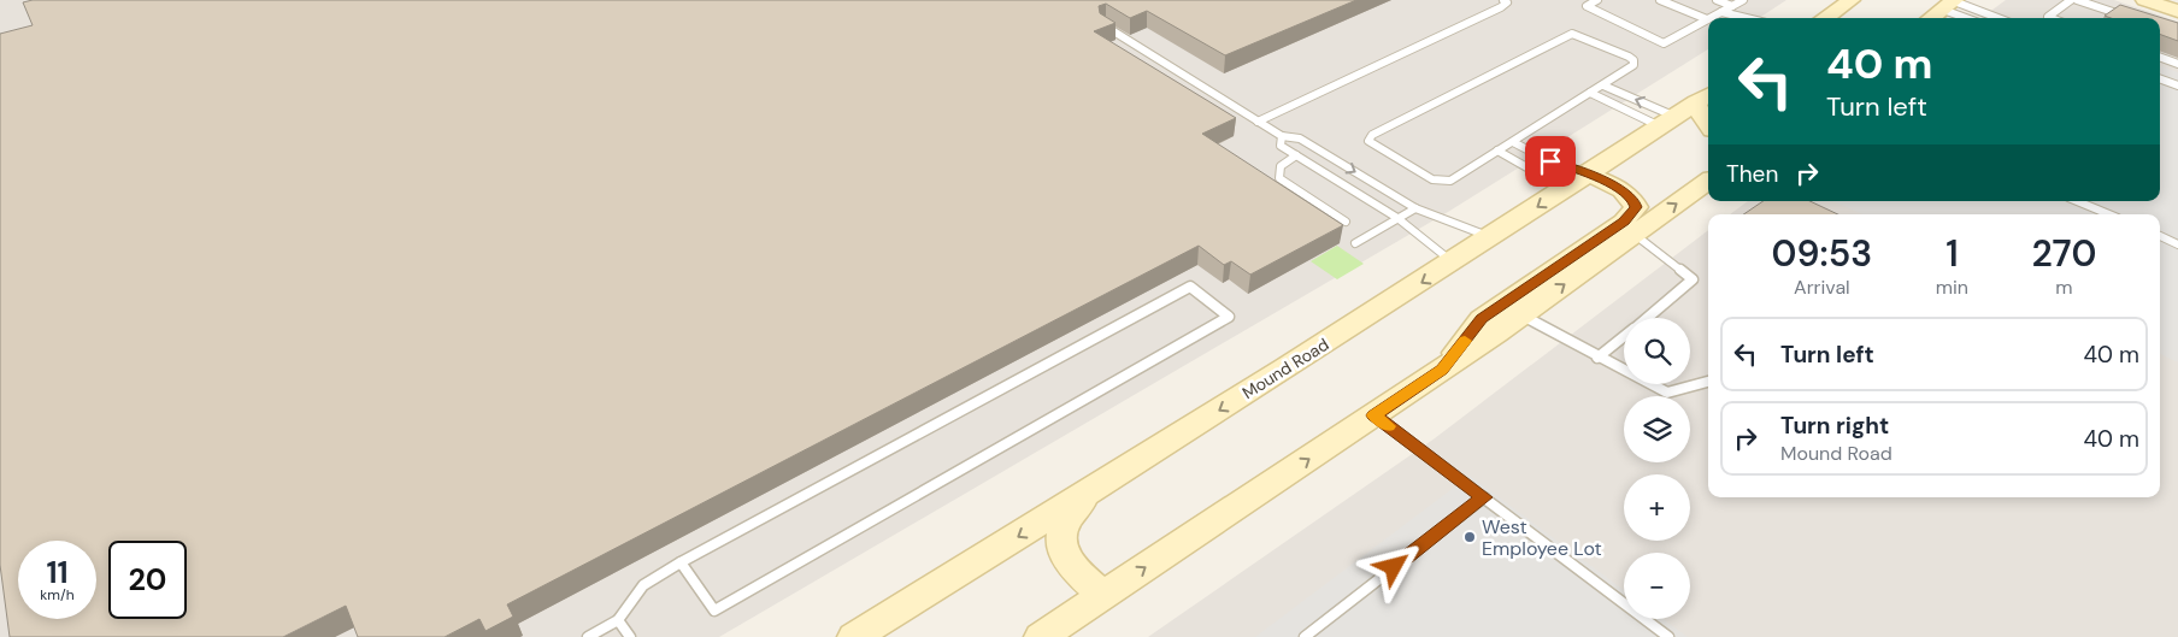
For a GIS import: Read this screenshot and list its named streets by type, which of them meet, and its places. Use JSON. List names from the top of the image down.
{
  "streets": {
    "main road": ["Mound Road"]
  },
  "places": ["West Employee Lot"],
  "page": {
    "turn": ["40 m", "Turn left"],
    "then": "Then",
    "eta": [
      "09:53",
      "Arrival",
      "1",
      "min",
      "270",
      "m"
    ],
    "list": [
      {
        "name": "Turn left",
        "value": "40 m"
      },
      {
        "name": "Turn right",
        "note": "Mound Road",
        "value": "40 m"
      }
    ],
    "map_buttons": ["+", "−"],
    "speed": "11 km/h",
    "limit": "20"
  }
}
